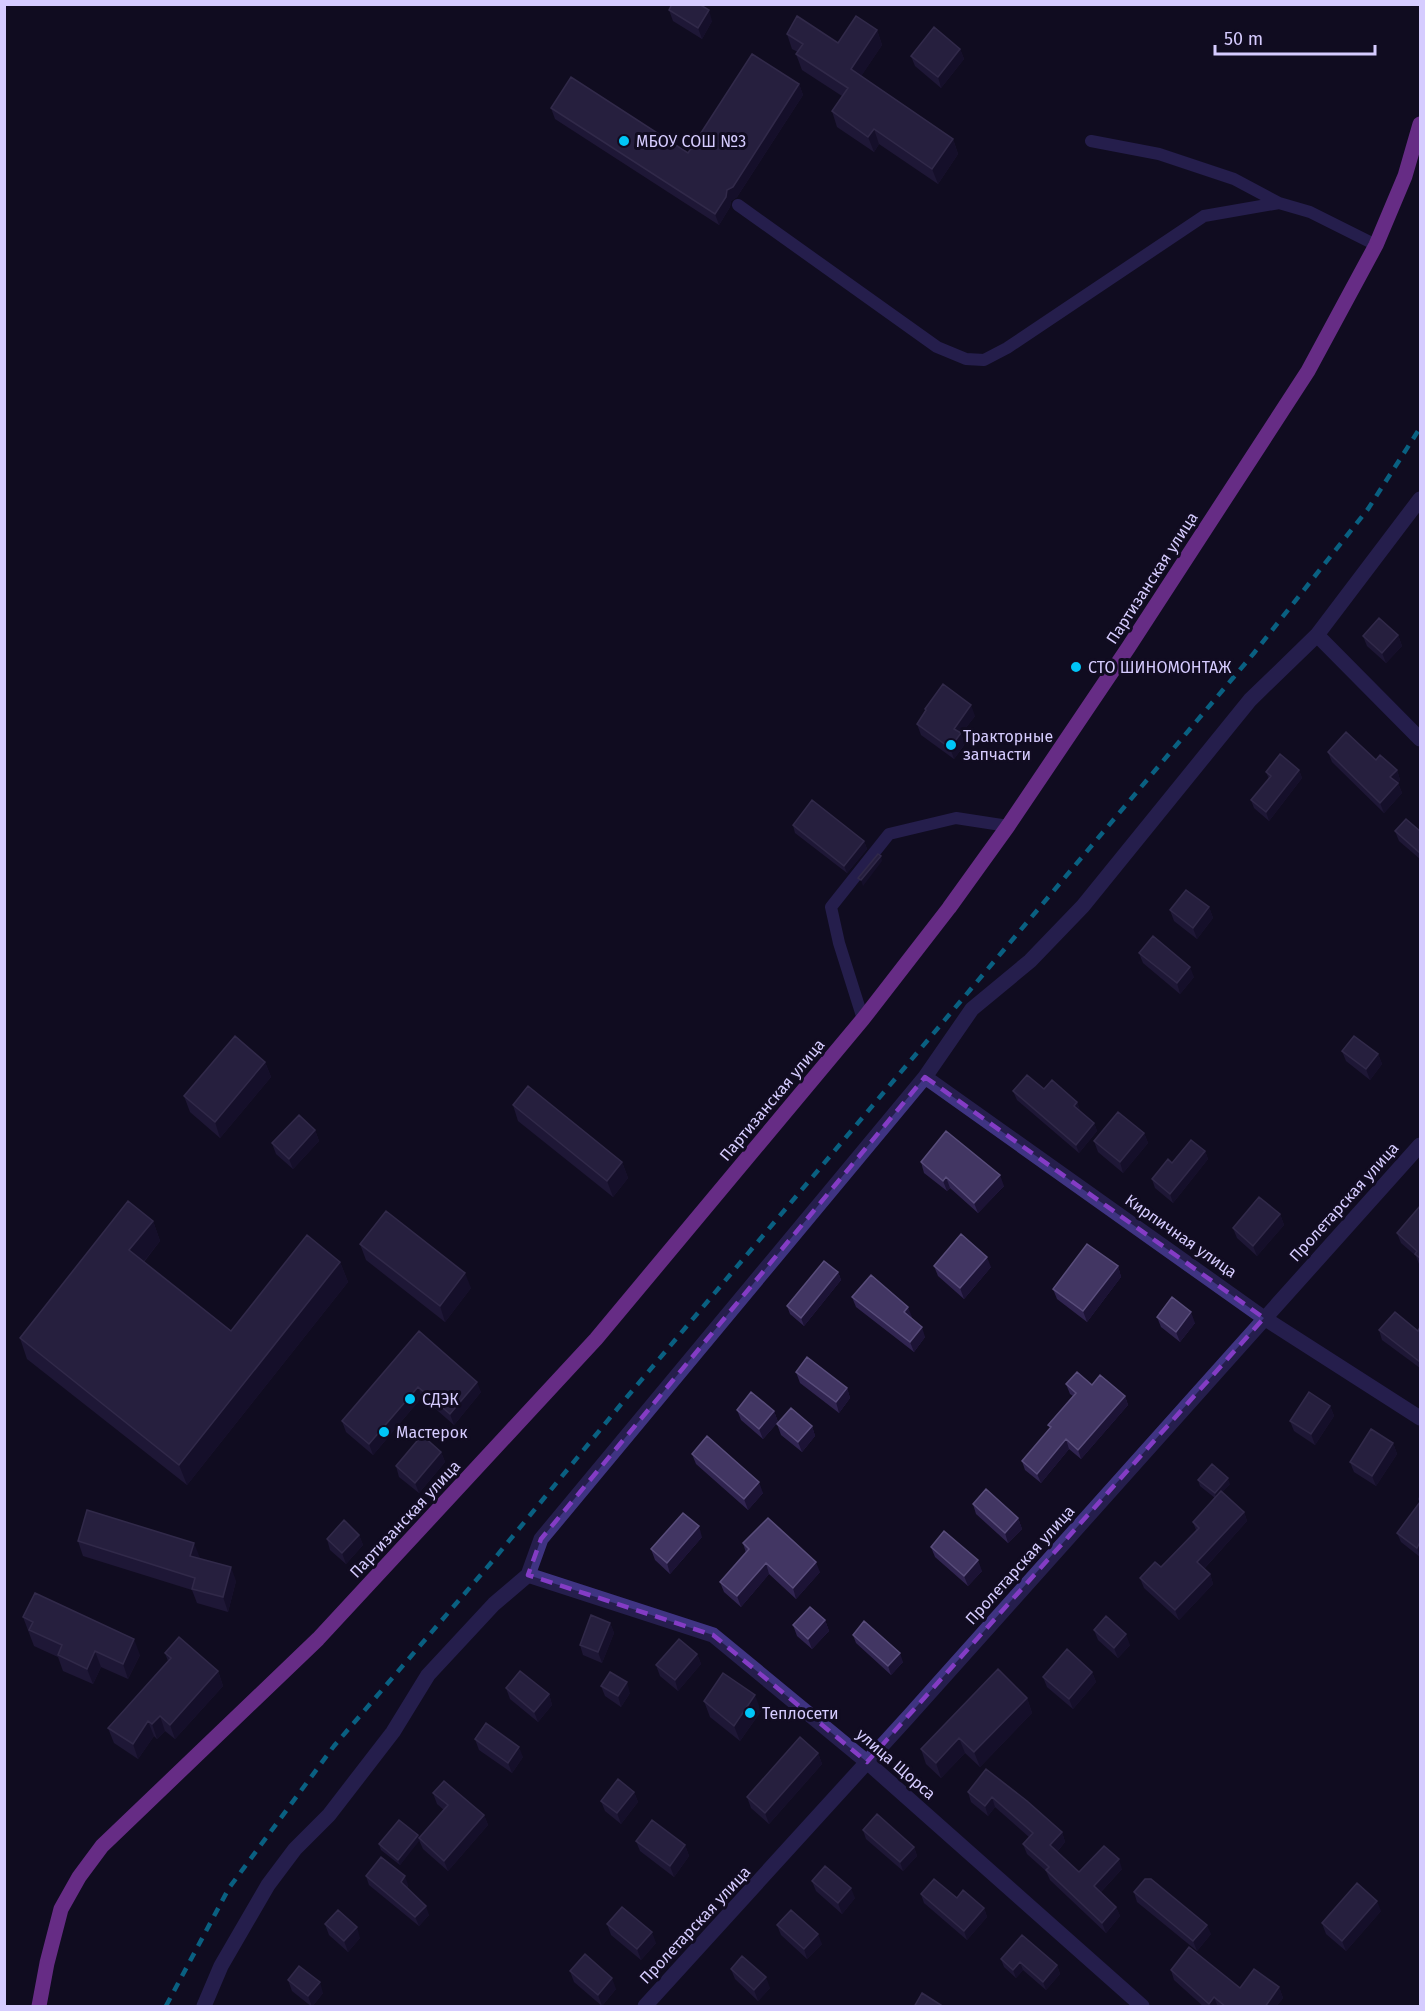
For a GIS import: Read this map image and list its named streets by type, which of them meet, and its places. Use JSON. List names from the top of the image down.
{
  "streets": {
    "main road": ["Партизанская улица"],
    "street": ["Пролетарская улица", "Кирпичная улица", "улица Щорса"]
  },
  "crossings": [
    ["Пролетарская улица", "Кирпичная улица"],
    ["Пролетарская улица", "улица Щорса"]
  ],
  "places": [
    "МБОУ СОШ №3",
    "СТО ШИНОМОНТАЖ",
    "Тракторные запчасти",
    "СДЭК",
    "Мастерок",
    "Теплосети"
  ],
  "scale_bar": "50 m"
}
